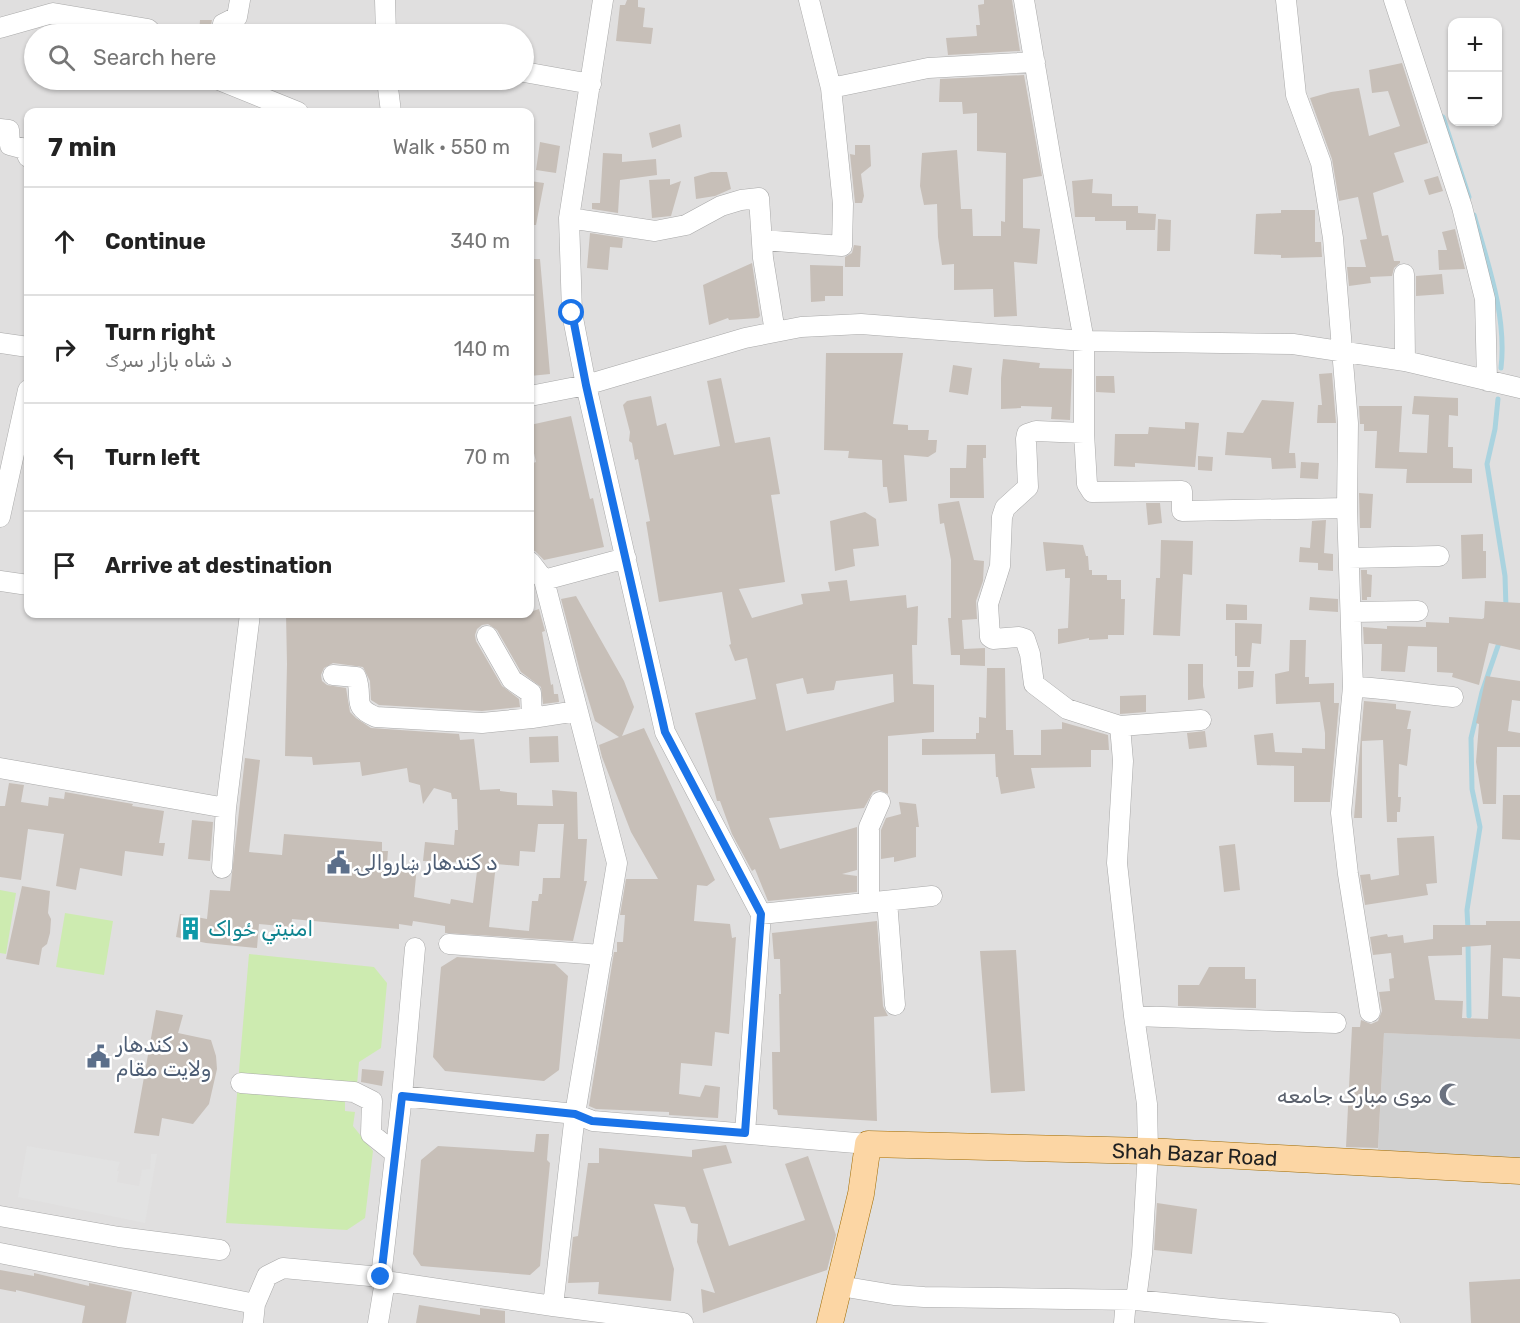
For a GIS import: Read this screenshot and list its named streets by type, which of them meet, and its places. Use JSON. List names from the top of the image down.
{
  "streets": {
    "main road": ["Shah Bazar Road"]
  },
  "places": {
    "public building": ["د کندهار ښاروالۍ", "د کندهار ولايت مقام"],
    "building": ["امنيتي ځواک"],
    "mosque": ["موی مبارک جامعه"]
  },
  "page": {
    "map_buttons": ["+", "−"],
    "search": "Search here",
    "heading": ["7 min", "Walk · 550 m"],
    "list": [
      ["Continue", "340 m"],
      ["Turn right", "د شاه بازار سړګ", "140 m"],
      ["Turn left", "70 m"],
      "Arrive at destination"
    ]
  }
}
